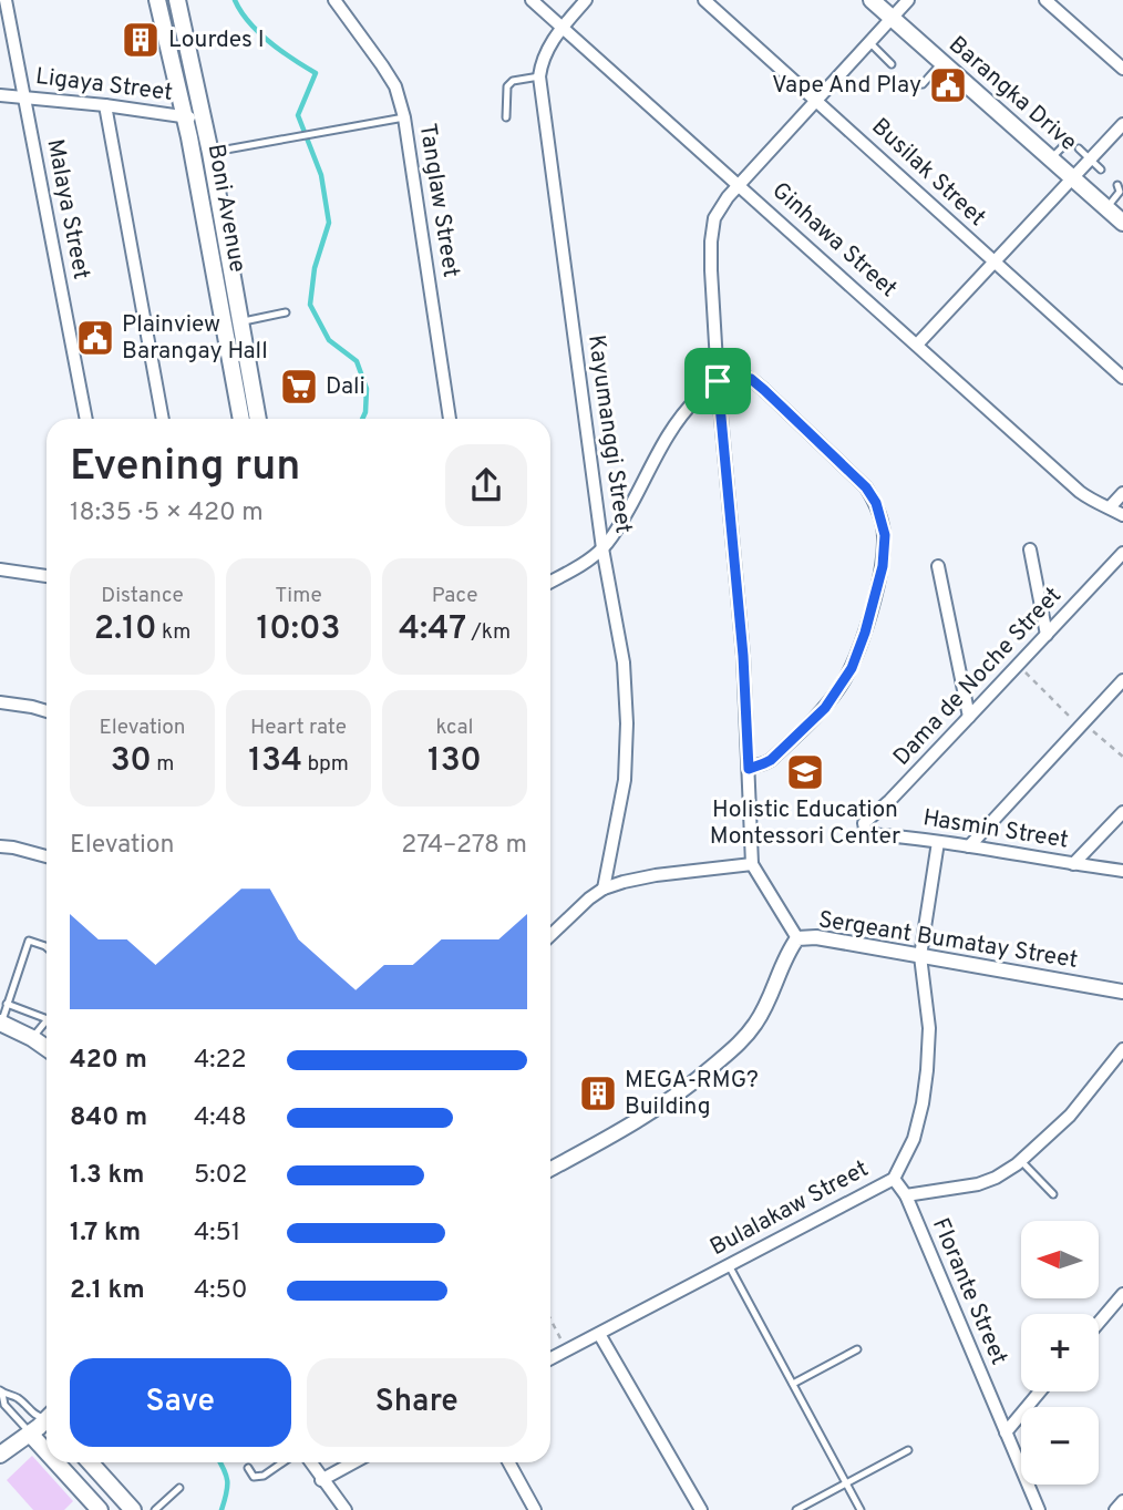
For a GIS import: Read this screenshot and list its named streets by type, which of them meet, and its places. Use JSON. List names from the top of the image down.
{
  "streets": {
    "main road": ["Barangka Drive", "Boni Avenue"],
    "street": [
      "Ligaya Street",
      "Busilak Street",
      "Tanglaw Street",
      "Malaya Street",
      "Ginhawa Street",
      "Kayumanggi Street",
      "Dama de Noche Street",
      "Hasmin Street",
      "Sergeant Bumatay Street",
      "Bulalakaw Street",
      "Florante Street"
    ]
  },
  "crossings": [
    ["Ligaya Street", "Boni Avenue"],
    ["Ligaya Street", "Malaya Street"],
    ["Ginhawa Street", "Kayumanggi Street"],
    ["Dama de Noche Street", "Hasmin Street"],
    ["Hasmin Street", "Bulalakaw Street"],
    ["Sergeant Bumatay Street", "Bulalakaw Street"],
    ["Bulalakaw Street", "Florante Street"]
  ],
  "places": {
    "building": ["Lourdes I", "MEGA-RMG? Building"],
    "public building": ["Vape And Play", "Plainview Barangay Hall"],
    "supermarket": ["Dali"],
    "school or university": ["Holistic Education Montessori Center"]
  },
  "north": "left",
  "page": {
    "heading": ["Evening run", "18:35 · 5 × 420 m"],
    "stats": [
      ["Distance", "2.10 km"],
      ["Time", "10:03"],
      ["Pace", "4:47 /km"],
      ["Elevation", "30 m"],
      ["Heart rate", "134 bpm"],
      ["kcal", "130"]
    ],
    "chart": ["Elevation", "274–278 m"],
    "list": [
      {
        "name": "420 m",
        "note": "4:22"
      },
      {
        "name": "840 m",
        "note": "4:48"
      },
      {
        "name": "1.3 km",
        "note": "5:02"
      },
      {
        "name": "1.7 km",
        "note": "4:51"
      },
      {
        "name": "2.1 km",
        "note": "4:50"
      }
    ],
    "map_buttons": ["+", "−"],
    "buttons": ["Save", "Share"]
  }
}
